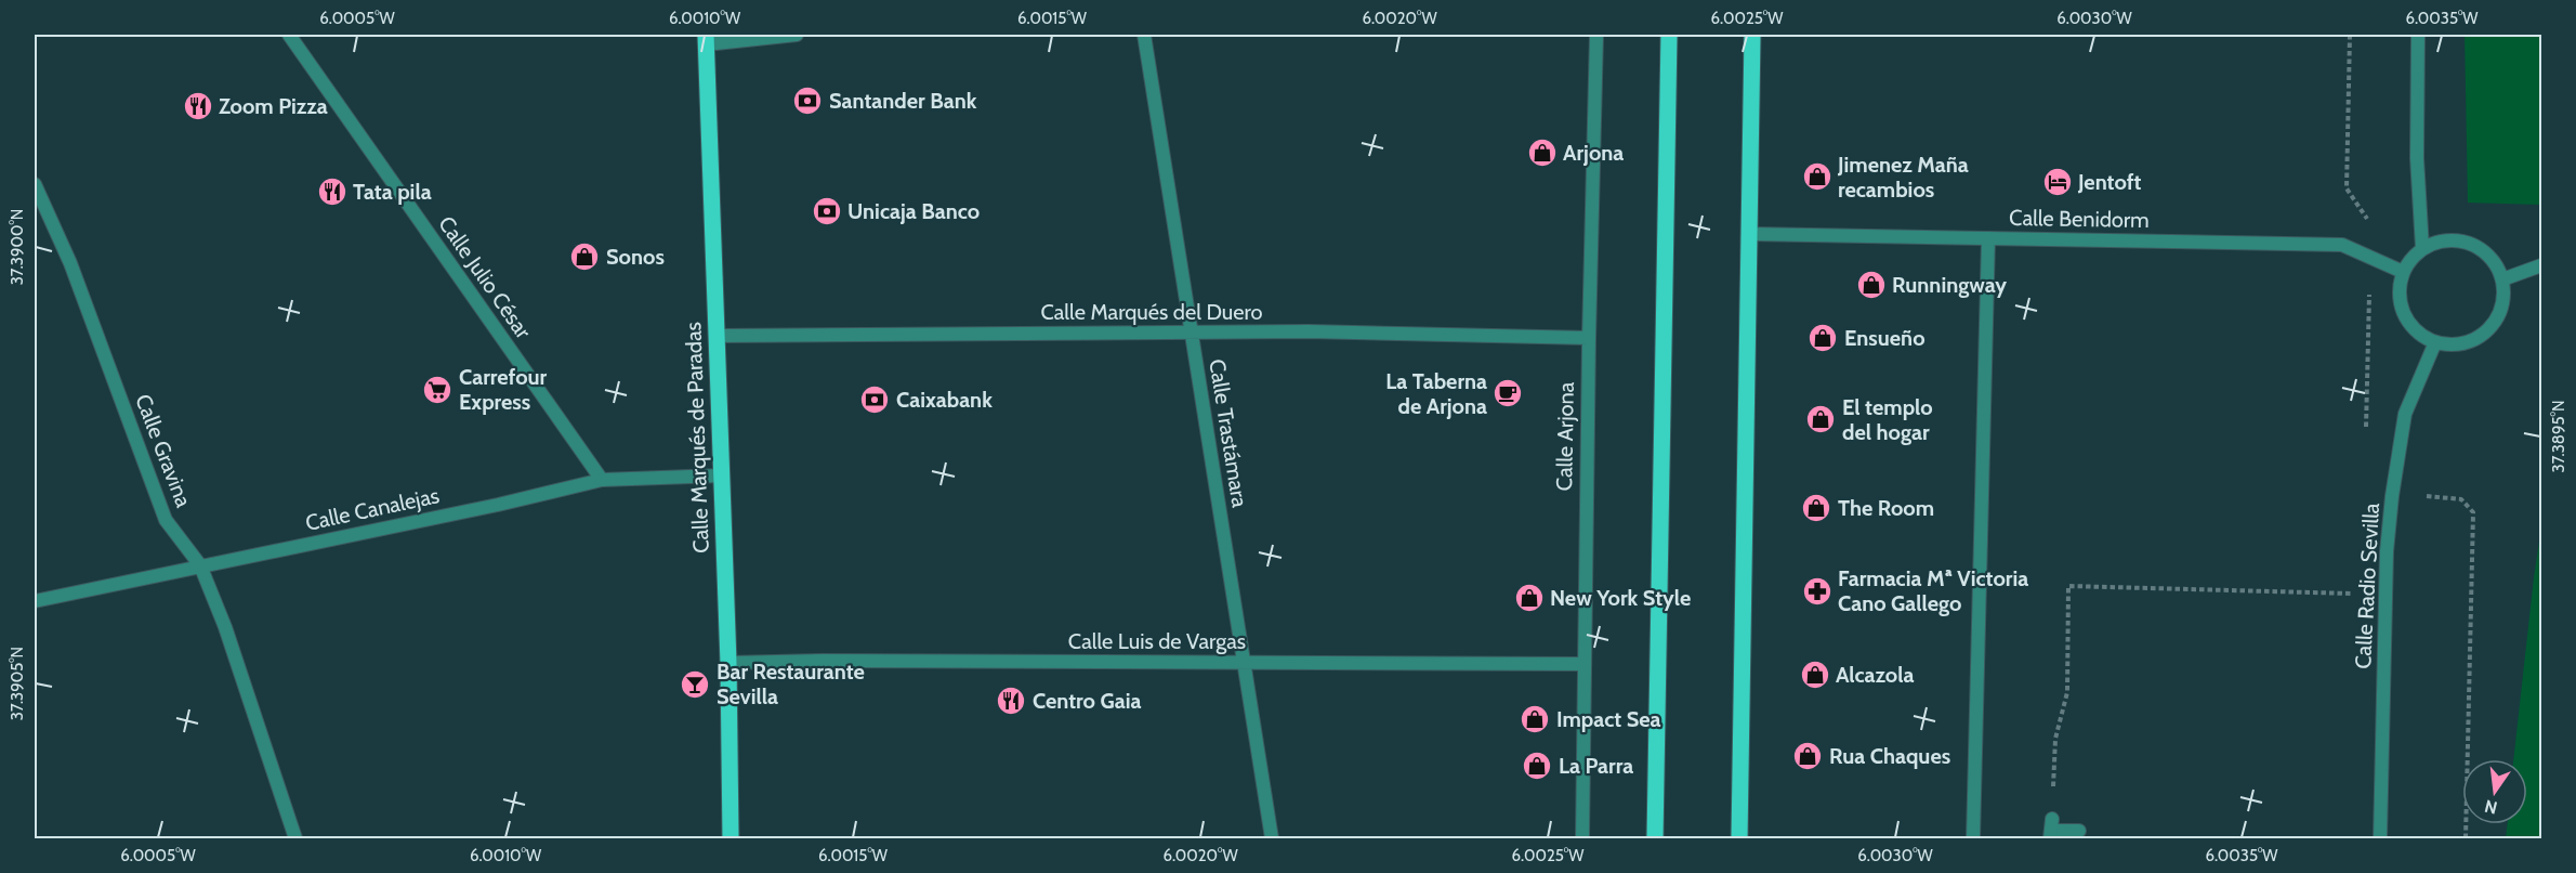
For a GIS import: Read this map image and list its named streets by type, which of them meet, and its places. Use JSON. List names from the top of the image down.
{
  "streets": {
    "main road": ["Calle Marqués de Paradas"],
    "street": [
      "Calle Benidorm",
      "Calle Julio César",
      "Calle Marqués del Duero",
      "Calle Trastámara",
      "Calle Arjona",
      "Calle Gravina",
      "Calle Canalejas",
      "Calle Radio Sevilla",
      "Calle Luis de Vargas"
    ]
  },
  "crossings": [
    ["Calle Benidorm", "Calle Radio Sevilla"],
    ["Calle Julio César", "Calle Canalejas"],
    ["Calle Marqués del Duero", "Calle Trastámara"],
    ["Calle Marqués del Duero", "Calle Arjona"],
    ["Calle Marqués del Duero", "Calle Marqués de Paradas"],
    ["Calle Trastámara", "Calle Luis de Vargas"],
    ["Calle Arjona", "Calle Luis de Vargas"],
    ["Calle Marqués de Paradas", "Calle Canalejas"],
    ["Calle Marqués de Paradas", "Calle Luis de Vargas"],
    ["Calle Gravina", "Calle Canalejas"]
  ],
  "places": {
    "bank": ["Santander Bank", "Unicaja Banco", "Caixabank"],
    "restaurant": ["Zoom Pizza", "Tata pila", "Centro Gaia"],
    "shop": [
      "Arjona",
      "Jimenez Maña recambios",
      "Sonos",
      "Runningway",
      "Ensueño",
      "El templo del hogar",
      "The Room",
      "New York Style",
      "Alcazola",
      "Impact Sea",
      "Rua Chaques",
      "La Parra"
    ],
    "hotel": ["Jentoft"],
    "supermarket": ["Carrefour Express"],
    "cafe": ["La Taberna de Arjona"],
    "pharmacy": ["Farmacia Mª Victoria Cano Gallego"],
    "bar": ["Bar Restaurante Sevilla"]
  },
  "north": "bottom",
  "coordinates": [
    "6.0005°W",
    "6.0010°W",
    "6.0015°W",
    "6.0020°W",
    "6.0025°W",
    "6.0030°W",
    "6.0035°W",
    "37.3900°N",
    "37.3895°N",
    "37.3905°N"
  ]
}
